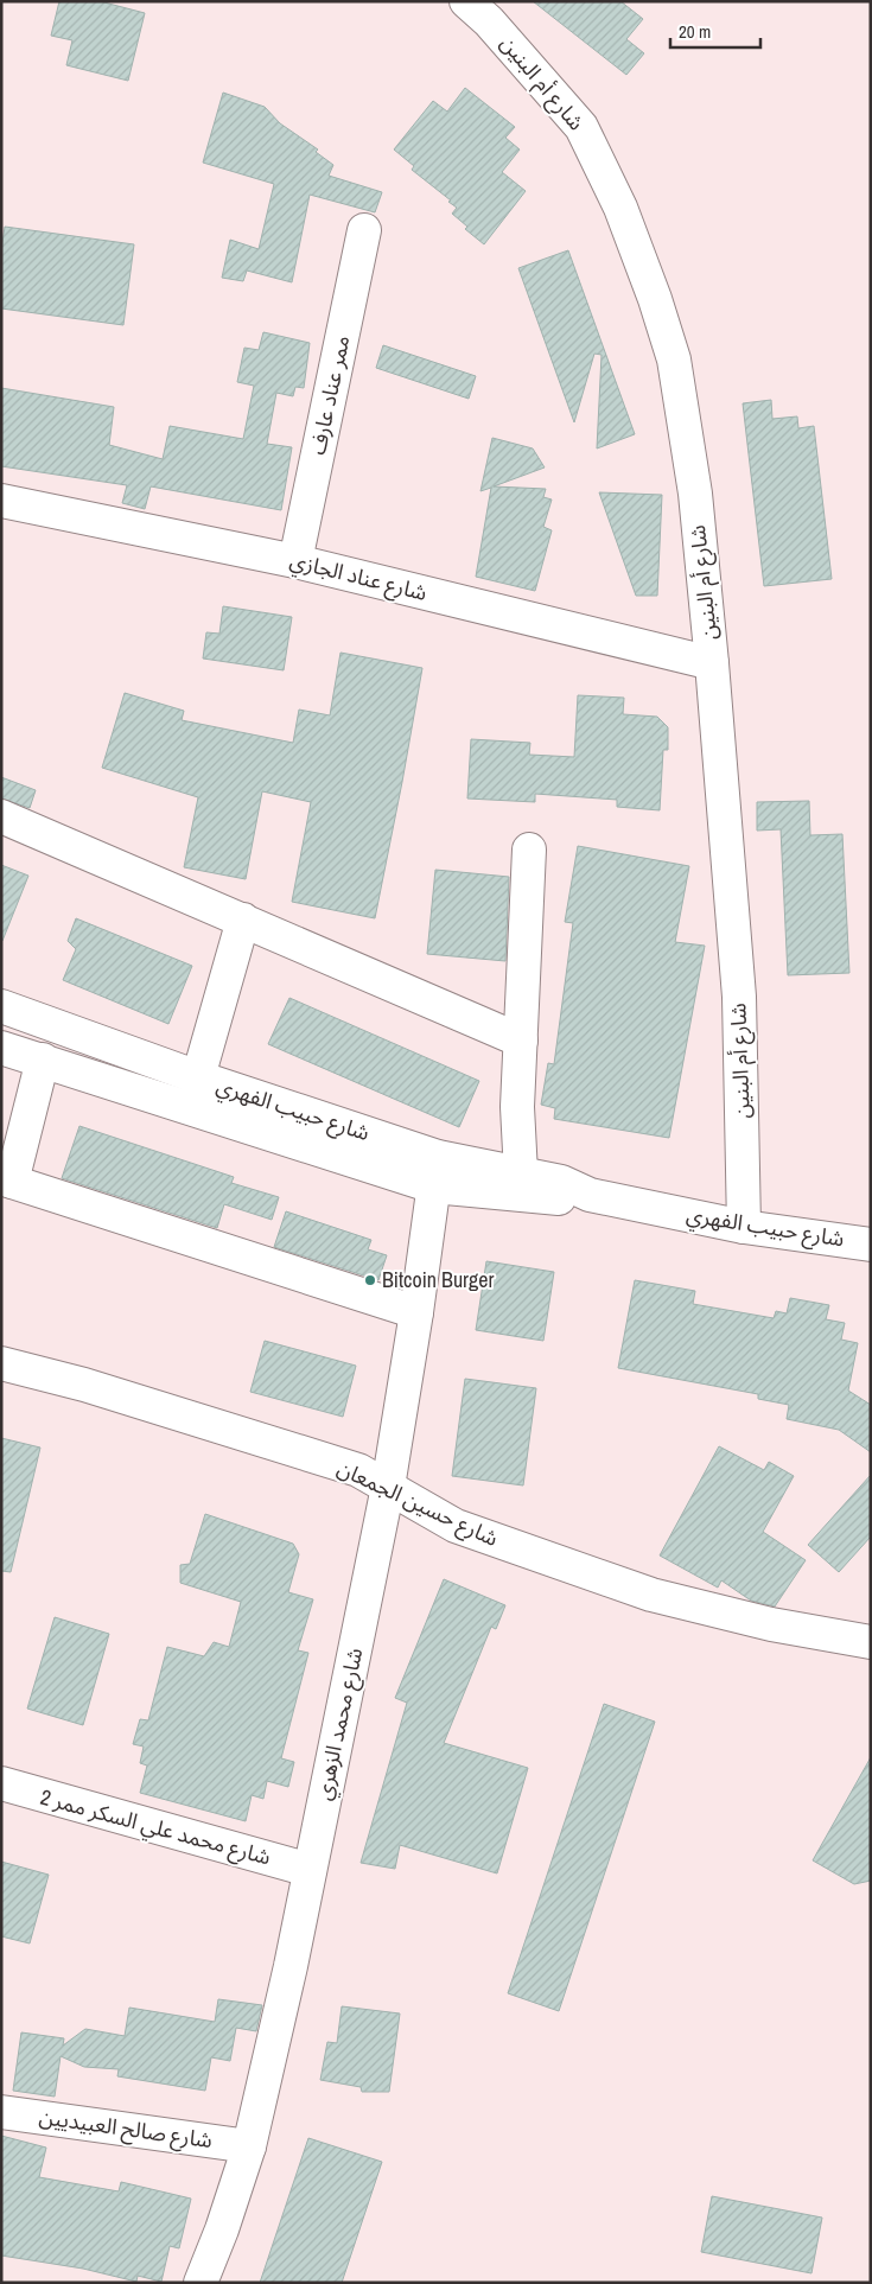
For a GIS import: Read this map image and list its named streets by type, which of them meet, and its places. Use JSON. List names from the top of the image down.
{
  "streets": {
    "street": [
      "شارع أم البنين",
      "ممر عناد عارف",
      "شارع عناد الجازي",
      "شارع حبيب الفهري",
      "شارع حسين الجمعان",
      "شارع محمد الزهري",
      "شارع محمد علي السكر ممر 2",
      "شارع صالح العبيديين"
    ]
  },
  "crossings": [
    ["شارع أم البنين", "شارع عناد الجازي"],
    ["شارع أم البنين", "شارع حبيب الفهري"],
    ["ممر عناد عارف", "شارع عناد الجازي"],
    ["شارع حبيب الفهري", "شارع محمد الزهري"],
    ["شارع حسين الجمعان", "شارع محمد الزهري"],
    ["شارع محمد الزهري", "شارع محمد علي السكر ممر 2"],
    ["شارع محمد الزهري", "شارع صالح العبيديين"]
  ],
  "places": ["Bitcoin Burger"],
  "scale_bar": "20 m"
}
